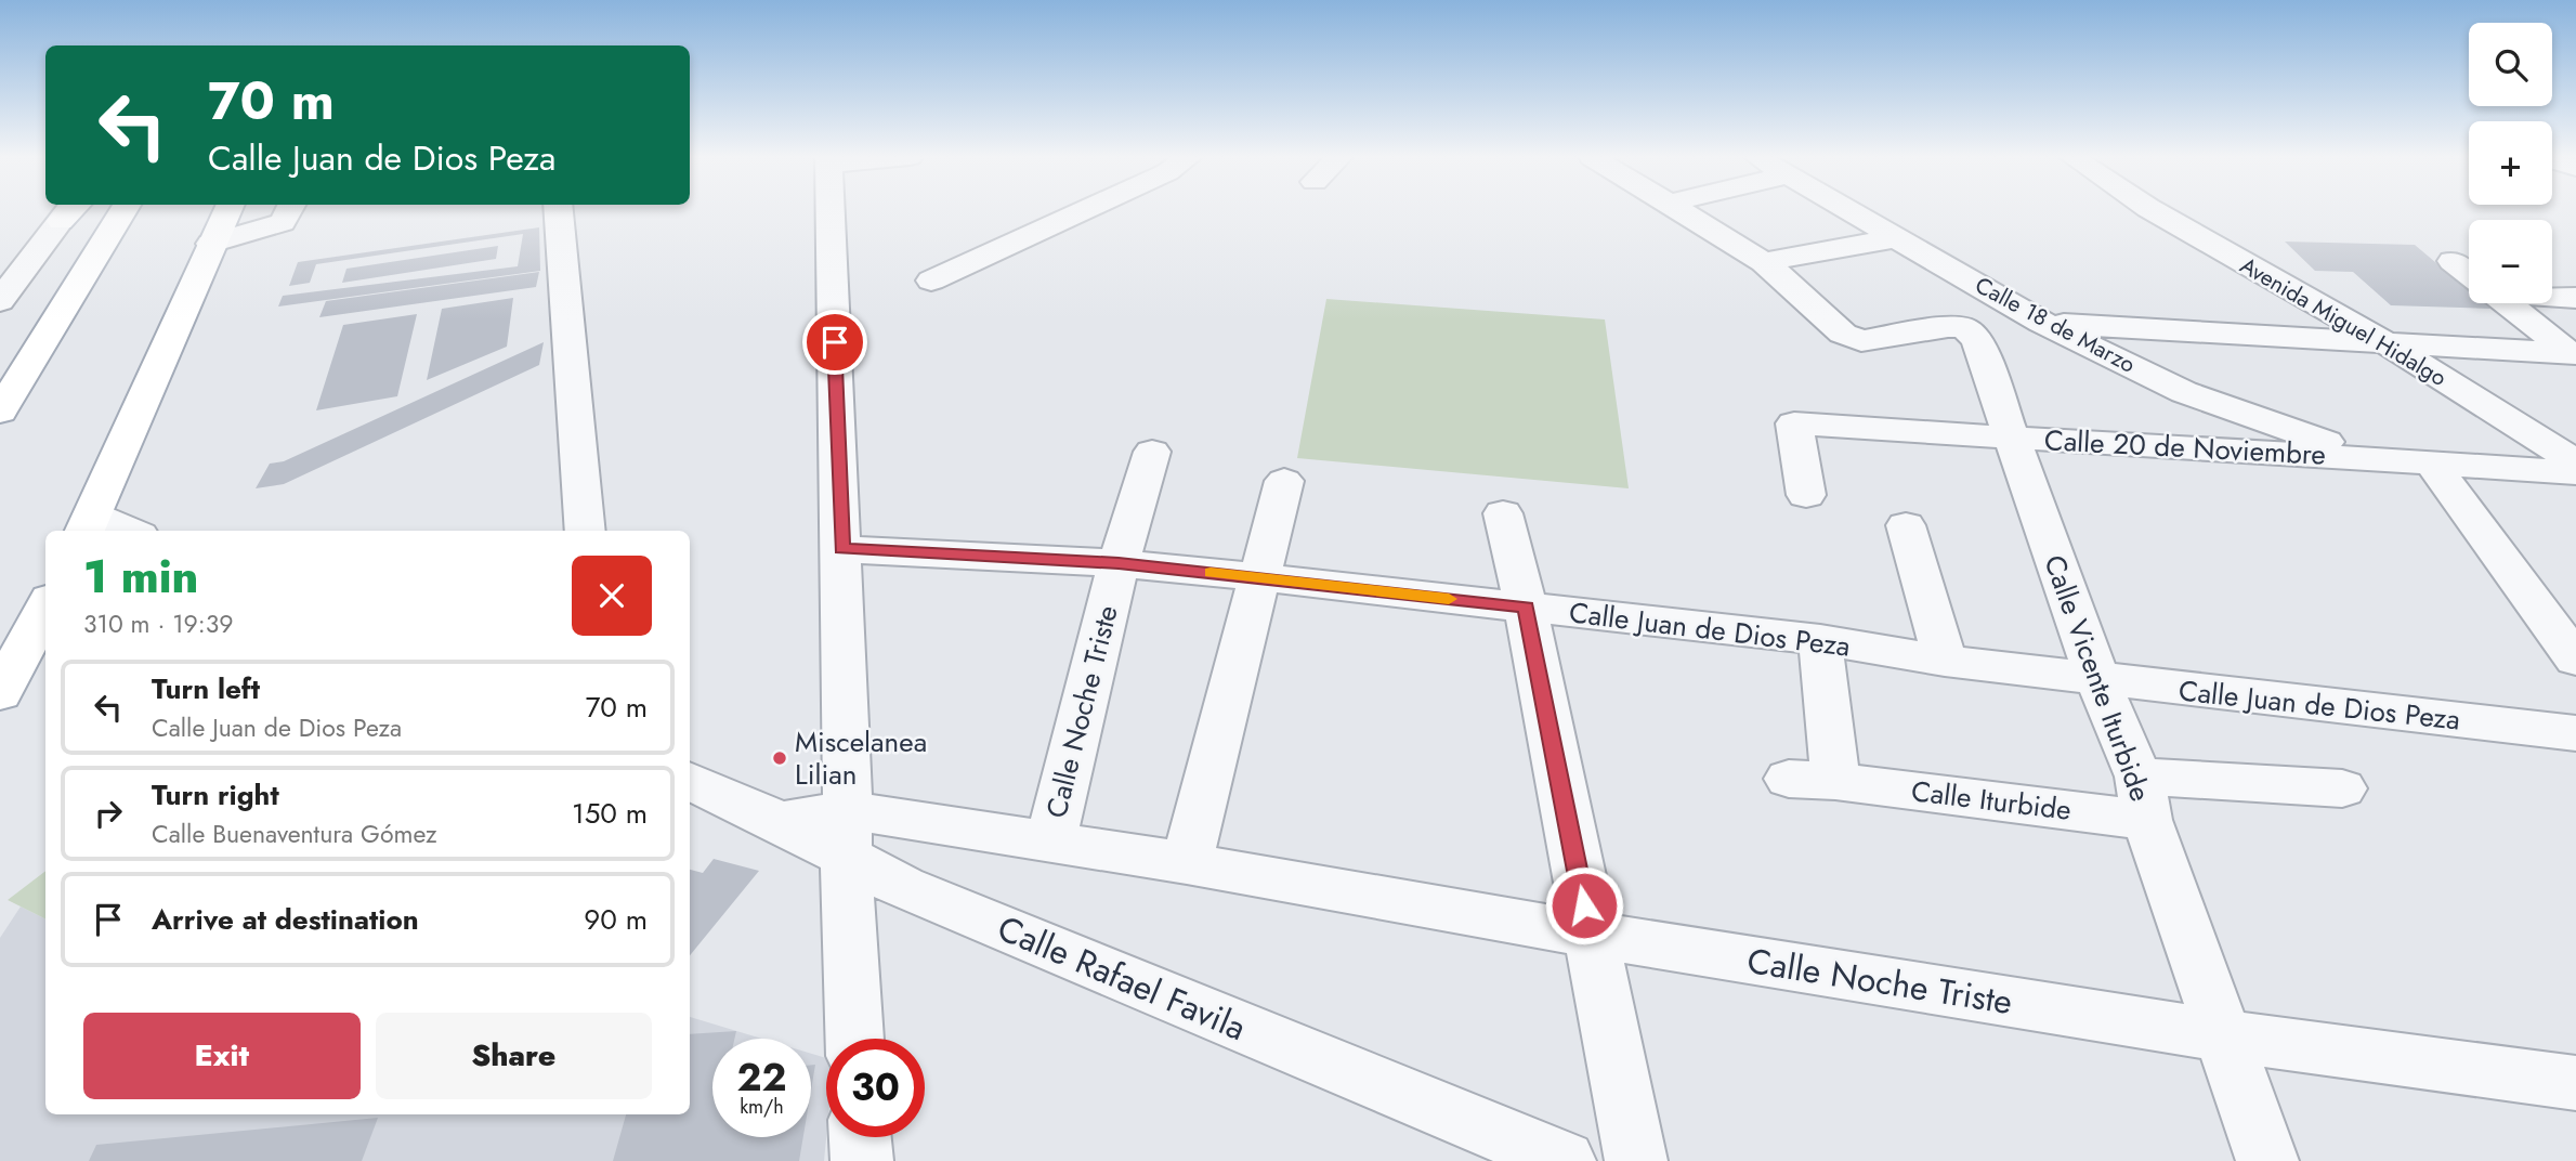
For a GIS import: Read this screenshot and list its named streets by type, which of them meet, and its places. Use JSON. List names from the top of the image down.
{
  "streets": {
    "street": [
      "Avenida Miguel Hidalgo",
      "Calle 18 de Marzo",
      "Calle 20 de Noviembre",
      "Calle Juan de Dios Peza",
      "Calle Vicente Iturbide",
      "Calle Noche Triste",
      "Calle Iturbide",
      "Calle Rafael Favila"
    ]
  },
  "crossings": [
    ["Calle 18 de Marzo", "Calle 20 de Noviembre"],
    ["Calle 20 de Noviembre", "Calle Vicente Iturbide"],
    ["Calle Juan de Dios Peza", "Calle Vicente Iturbide"],
    ["Calle Juan de Dios Peza", "Calle Noche Triste"],
    ["Calle Juan de Dios Peza", "Calle Iturbide"],
    ["Calle Vicente Iturbide", "Calle Noche Triste"],
    ["Calle Vicente Iturbide", "Calle Iturbide"],
    ["Calle Noche Triste", "Calle Rafael Favila"]
  ],
  "places": ["Miscelanea Lilian"],
  "page": {
    "map_buttons": ["+", "−"],
    "turn": ["70 m", "Calle Juan de Dios Peza"],
    "heading": ["1 min", "310 m · 19:39"],
    "list": [
      {
        "name": "Turn left",
        "note": "Calle Juan de Dios Peza",
        "value": "70 m"
      },
      {
        "name": "Turn right",
        "note": "Calle Buenaventura Gómez",
        "value": "150 m"
      },
      {
        "name": "Arrive at destination",
        "value": "90 m"
      }
    ],
    "buttons": ["Exit", "Share"],
    "speed": "22 km/h",
    "limit": "30"
  }
}
